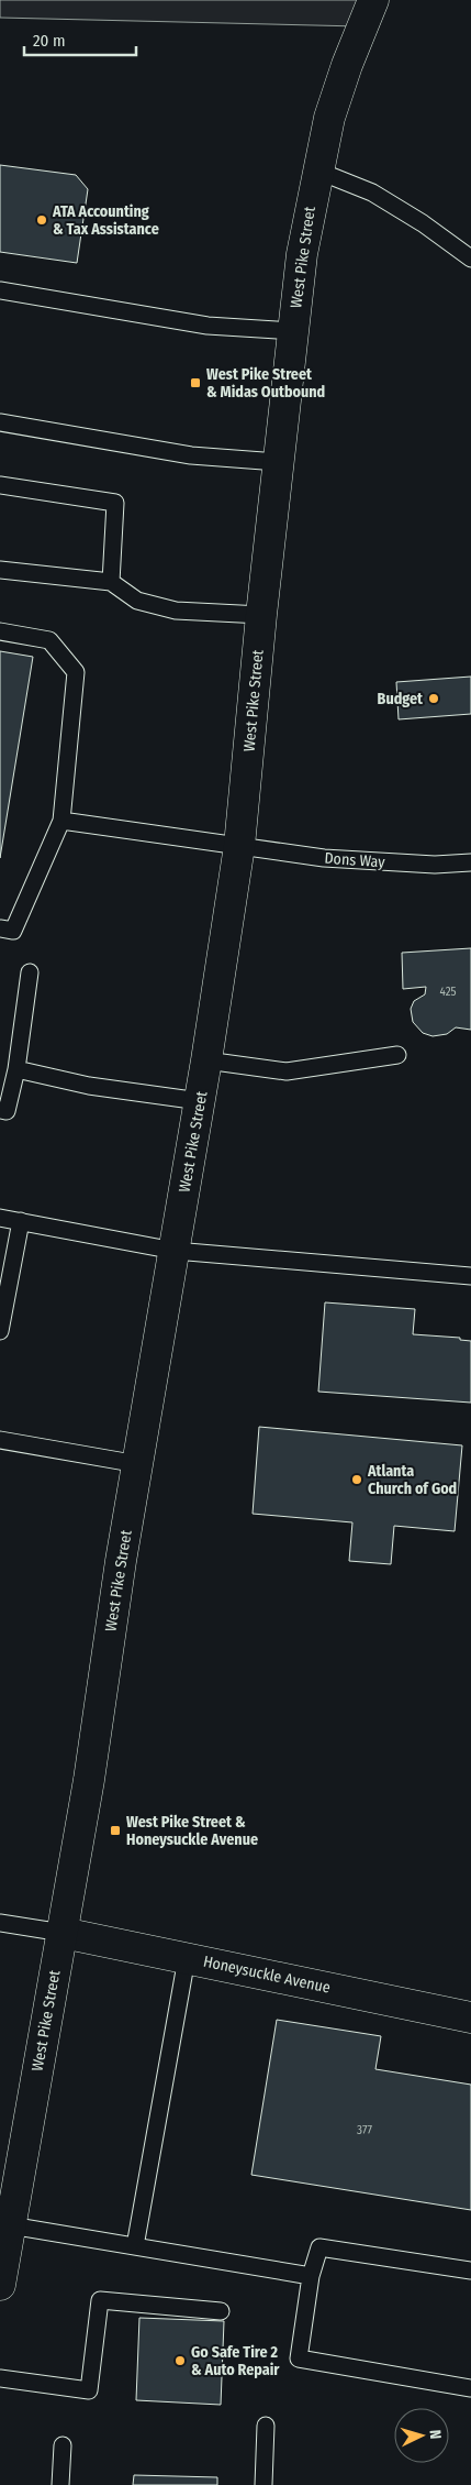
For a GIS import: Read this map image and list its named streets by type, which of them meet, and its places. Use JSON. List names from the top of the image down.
{
  "streets": {
    "main road": ["West Pike Street", "Honeysuckle Avenue"],
    "lane": ["Dons Way"]
  },
  "crossings": [
    ["West Pike Street", "Dons Way"],
    ["West Pike Street", "Honeysuckle Avenue"]
  ],
  "places": {
    "other": [
      "ATA Accounting & Tax Assistance",
      "Budget",
      "Atlanta Church of God",
      "Go Safe Tire 2 & Auto Repair"
    ],
    "transit": ["West Pike Street & Midas Outbound", "West Pike Street & Honeysuckle Avenue"]
  },
  "house_numbers": ["425", "377"],
  "scale_bar": "20 m",
  "north": "right"
}
